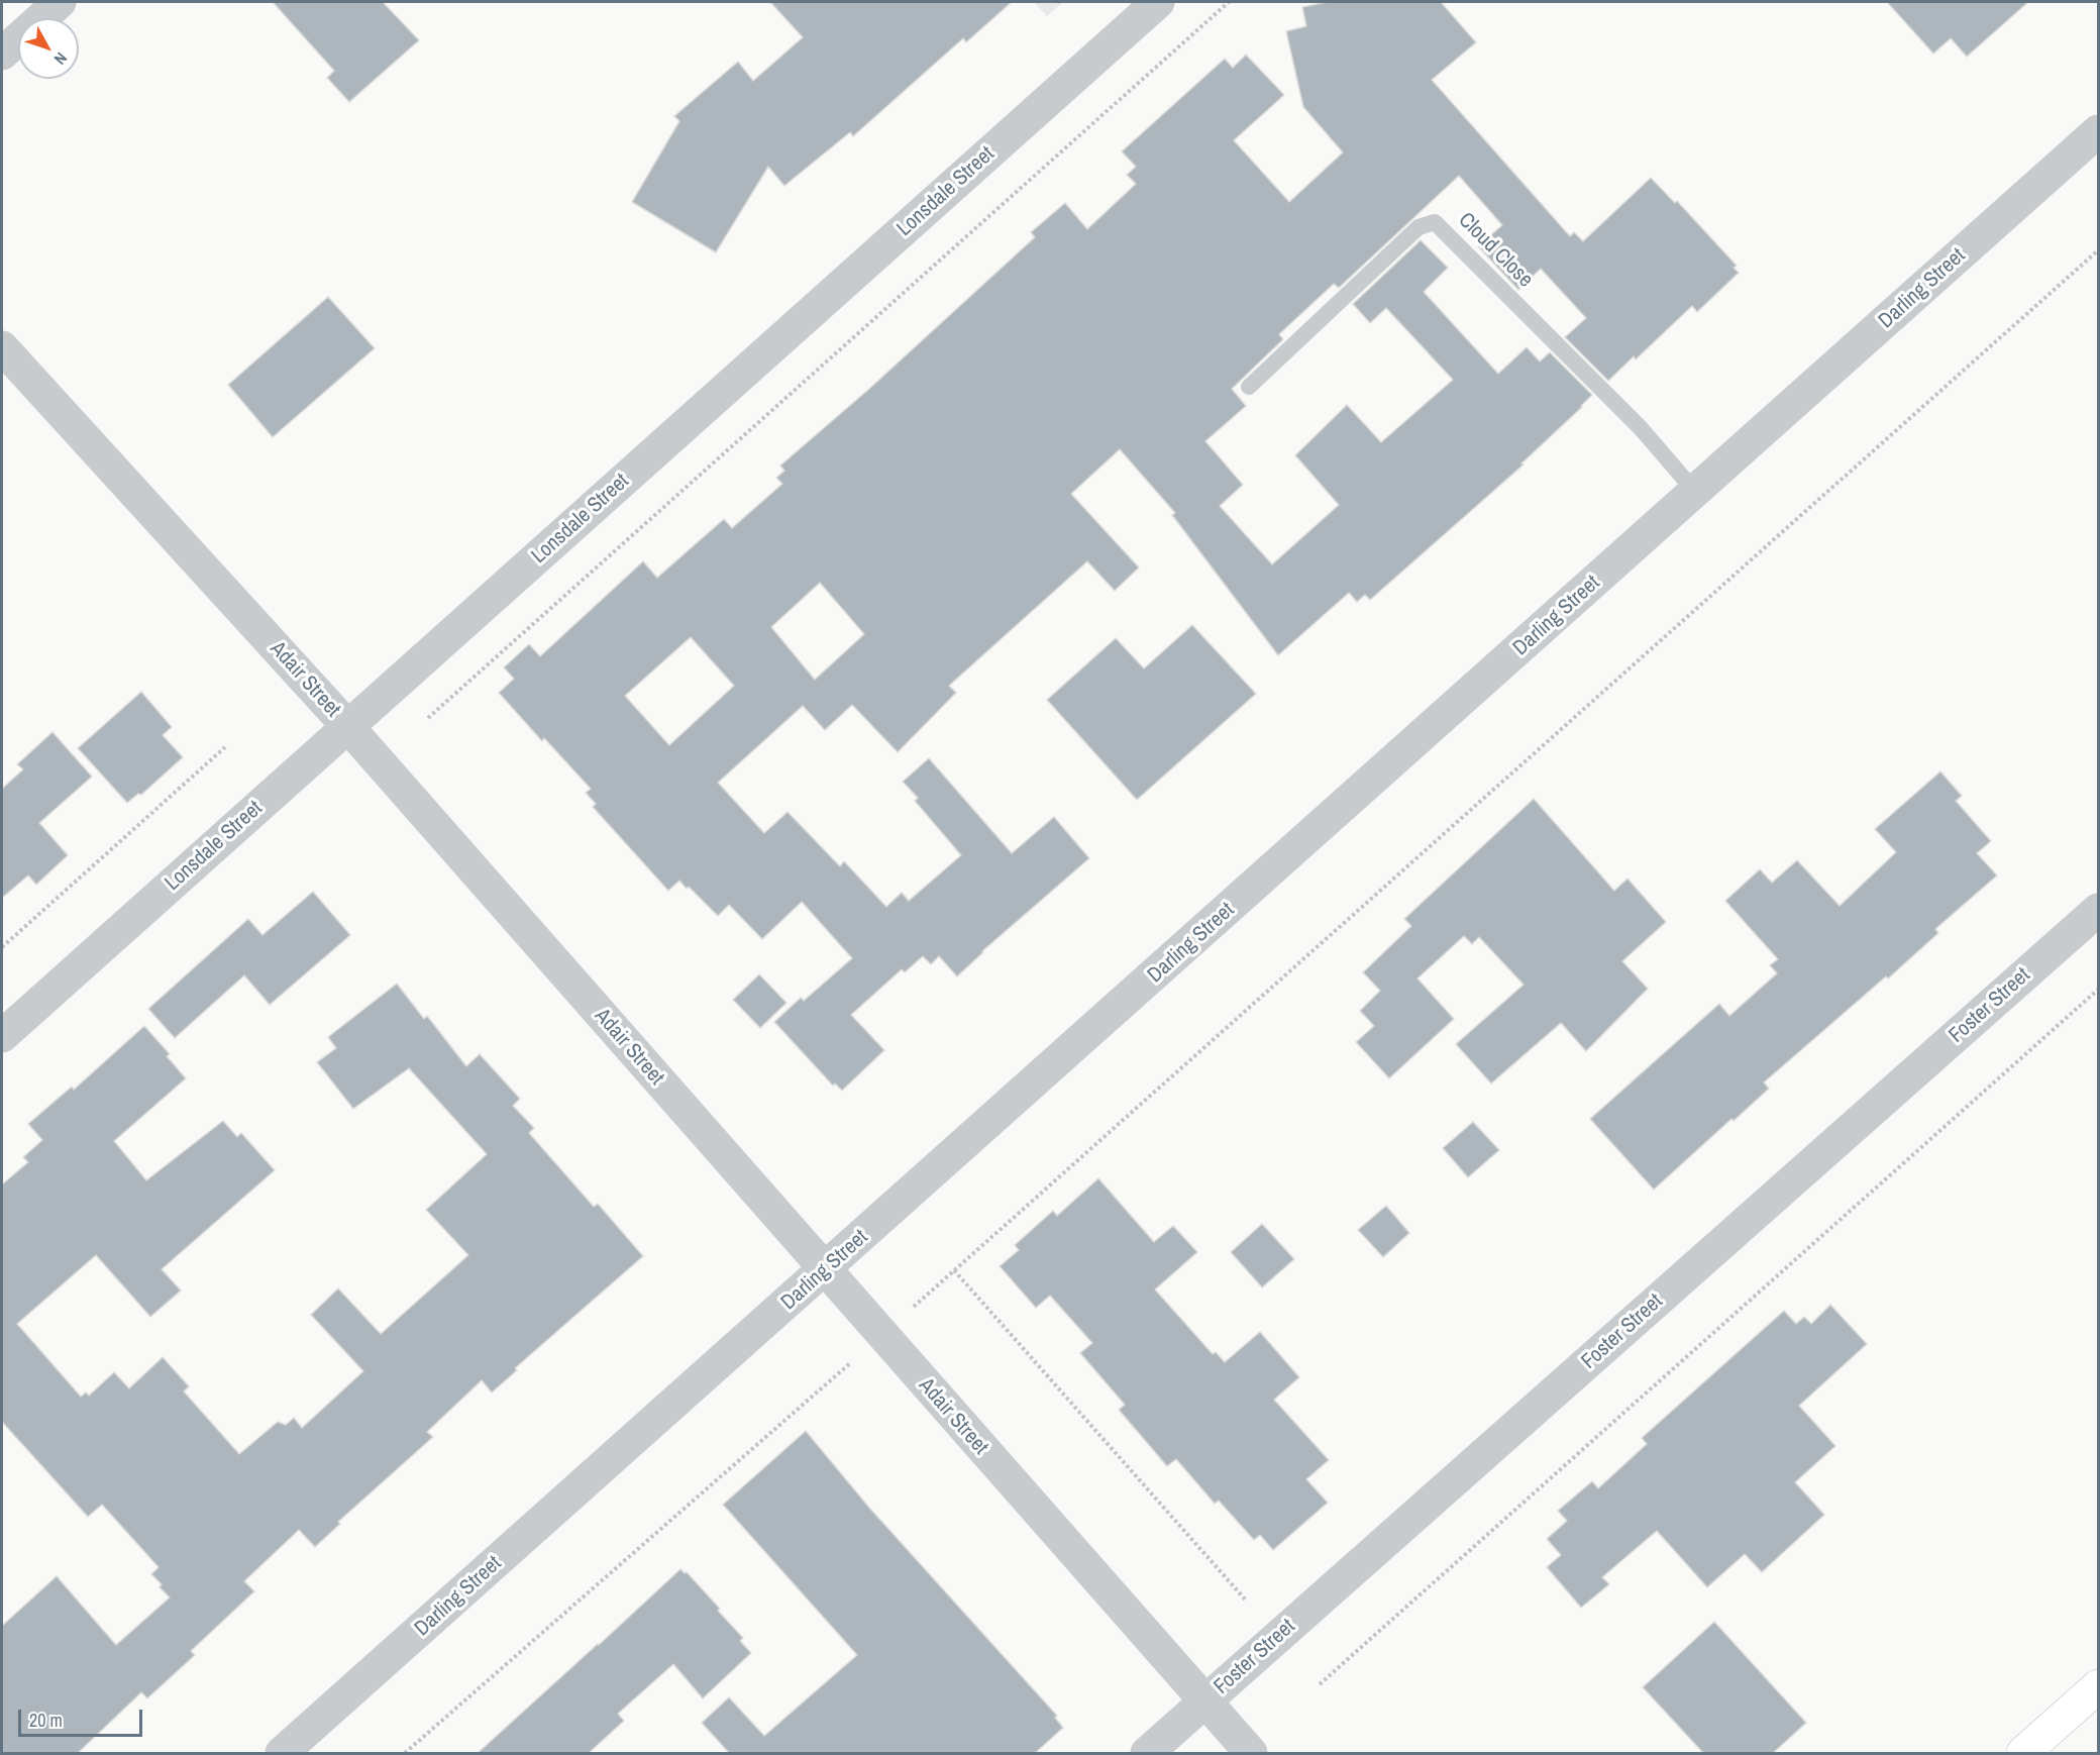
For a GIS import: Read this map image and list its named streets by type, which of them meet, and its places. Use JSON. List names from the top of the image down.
{
  "streets": {
    "street": [
      "Lonsdale Street",
      "Darling Street",
      "Adair Street",
      "Foster Street"
    ],
    "lane": ["Cloud Close"]
  },
  "crossings": [
    ["Lonsdale Street", "Adair Street"],
    ["Cloud Close", "Darling Street"],
    ["Darling Street", "Adair Street"],
    ["Adair Street", "Foster Street"]
  ],
  "scale_bar": "20 m",
  "north": "bottom right"
}
